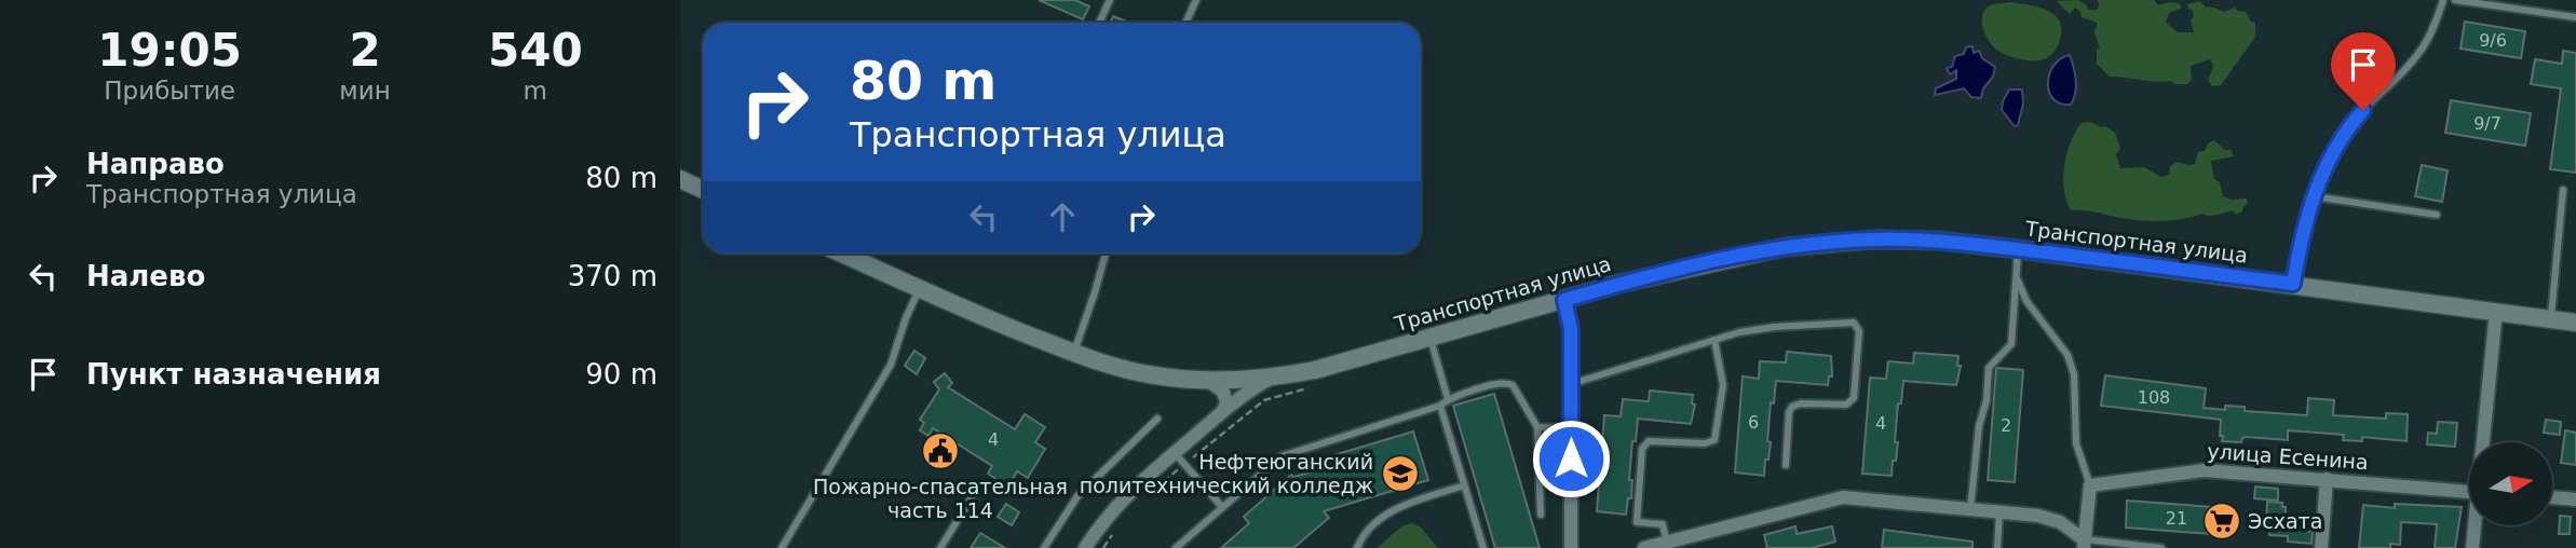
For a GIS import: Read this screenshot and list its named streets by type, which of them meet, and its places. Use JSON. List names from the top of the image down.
{
  "streets": {
    "street": ["Транспортная улица", "улица Есенина"]
  },
  "places": {
    "public building": ["Пожарно-спасательная часть 114"],
    "school or university": ["Нефтеюганский политехнический колледж"],
    "supermarket": ["Эсхата"]
  },
  "house_numbers": [
    "9/6",
    "9/7",
    "108",
    "6",
    "4",
    "2",
    "4",
    "21"
  ],
  "north": "right",
  "page": {
    "eta": [
      "19:05",
      "Прибытие",
      "2",
      "мин",
      "540",
      "m"
    ],
    "turn": ["80 m", "Транспортная улица"],
    "list": [
      {
        "name": "Направо",
        "note": "Транспортная улица",
        "value": "80 m"
      },
      {
        "name": "Налево",
        "value": "370 m"
      },
      {
        "name": "Пункт назначения",
        "value": "90 m"
      }
    ]
  }
}
